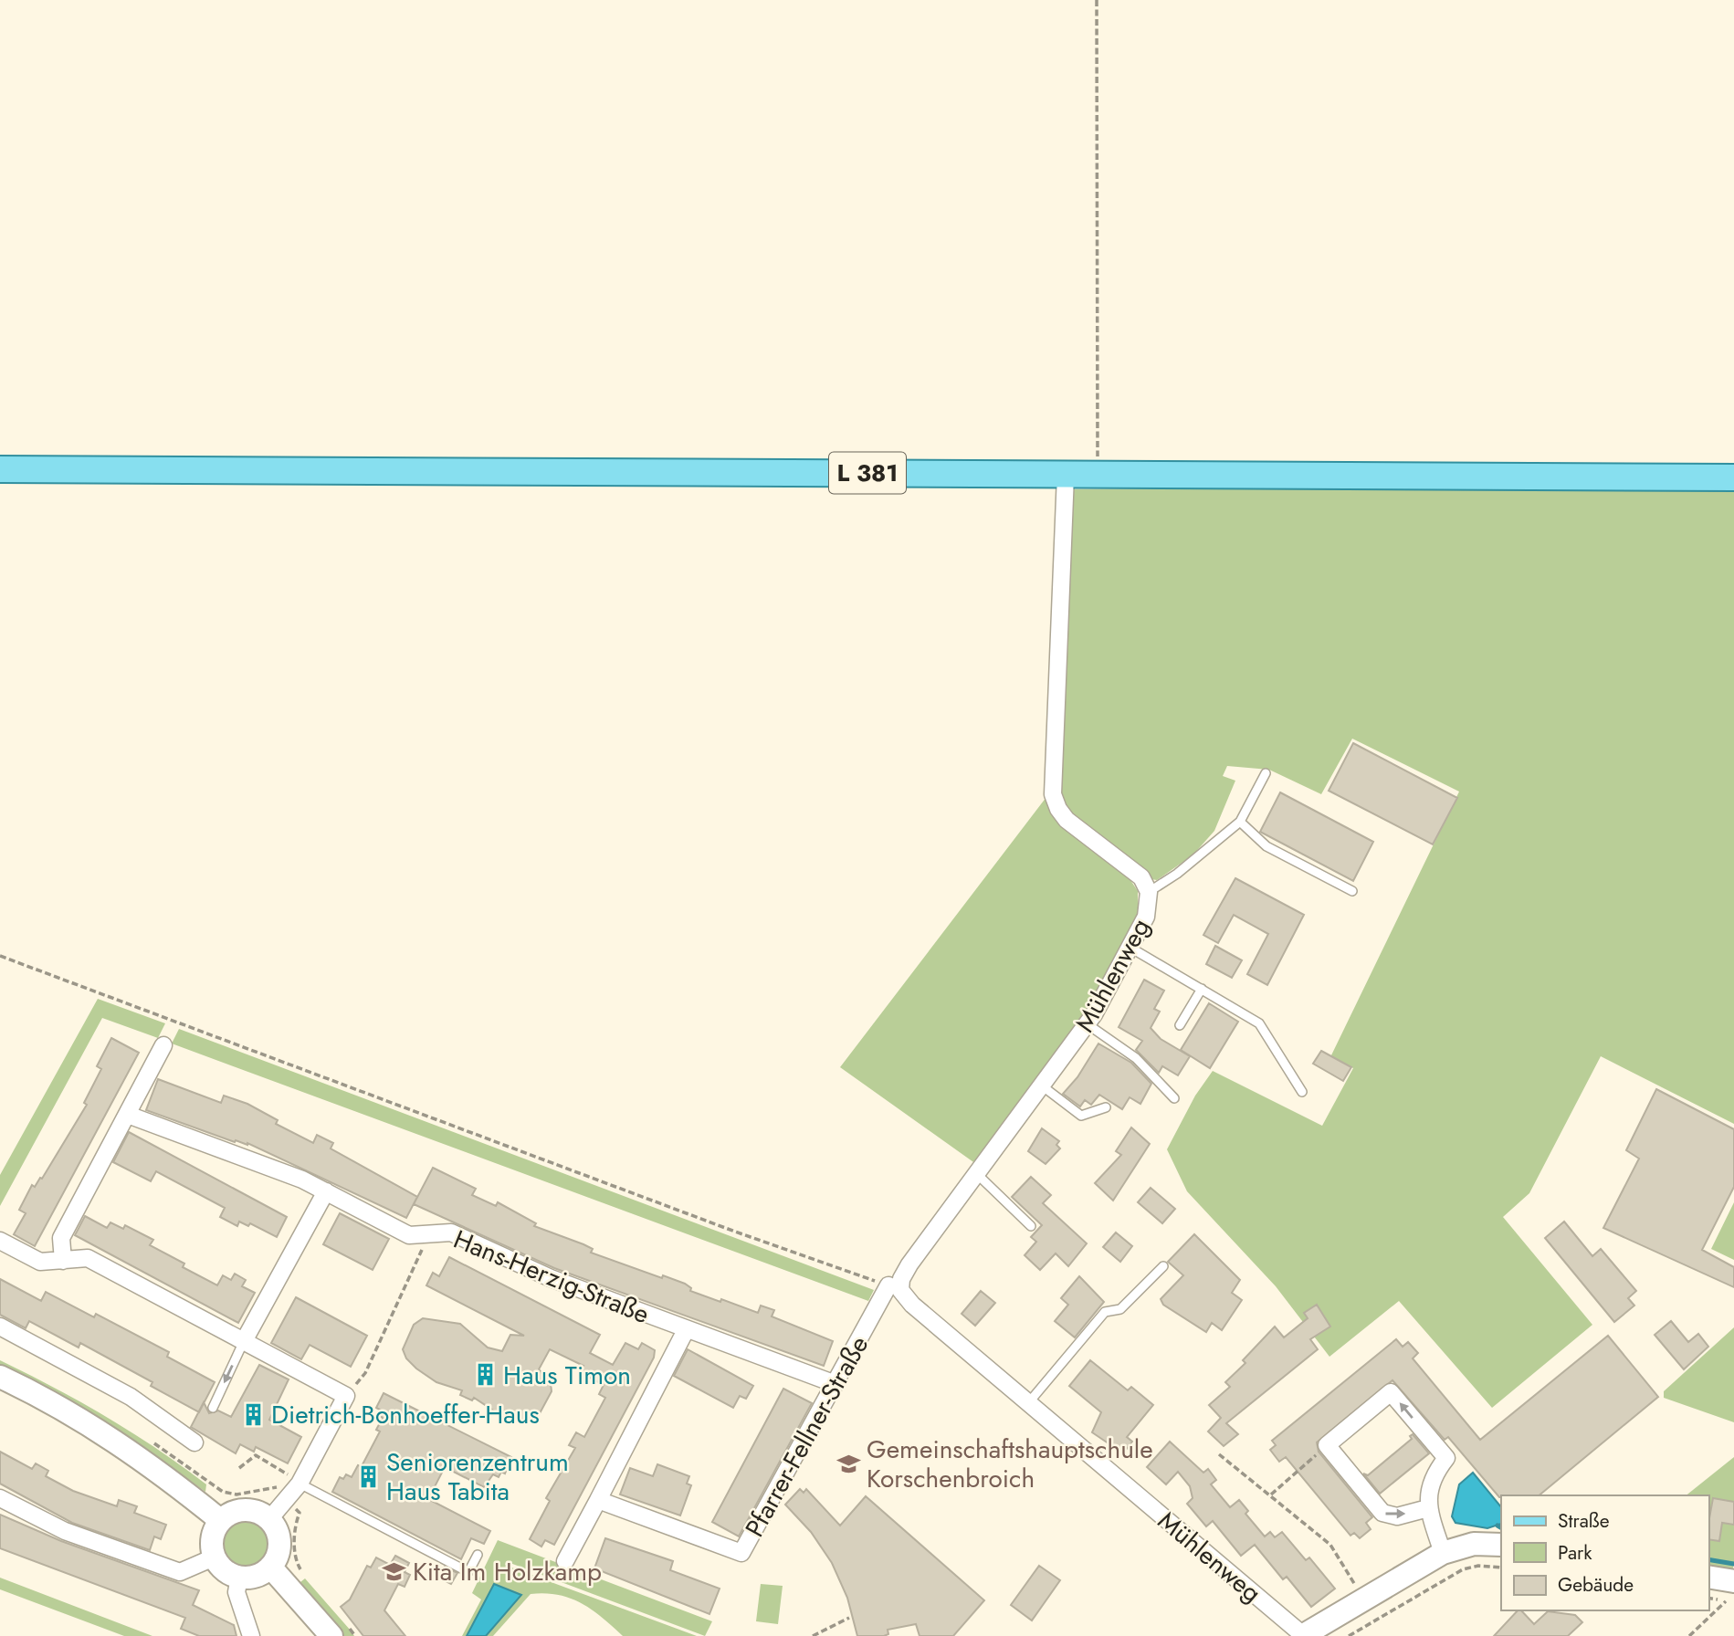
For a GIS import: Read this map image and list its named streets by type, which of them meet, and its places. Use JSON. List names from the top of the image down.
{
  "streets": {
    "main road": ["L 381"],
    "street": ["Mühlenweg", "Hans-Herzig-Straße", "Pfarrer-Fellner-Straße"]
  },
  "crossings": [
    ["L 381", "Mühlenweg"],
    ["Hans-Herzig-Straße", "Pfarrer-Fellner-Straße"]
  ],
  "places": {
    "building": ["Haus Timon", "Dietrich-Bonhoeffer-Haus", "Seniorenzentrum Haus Tabita"],
    "school or university": ["Gemeinschaftshauptschule Korschenbroich", "Kita Im Holzkamp"]
  },
  "legend": ["Straße", "Park", "Gebäude"]
}
